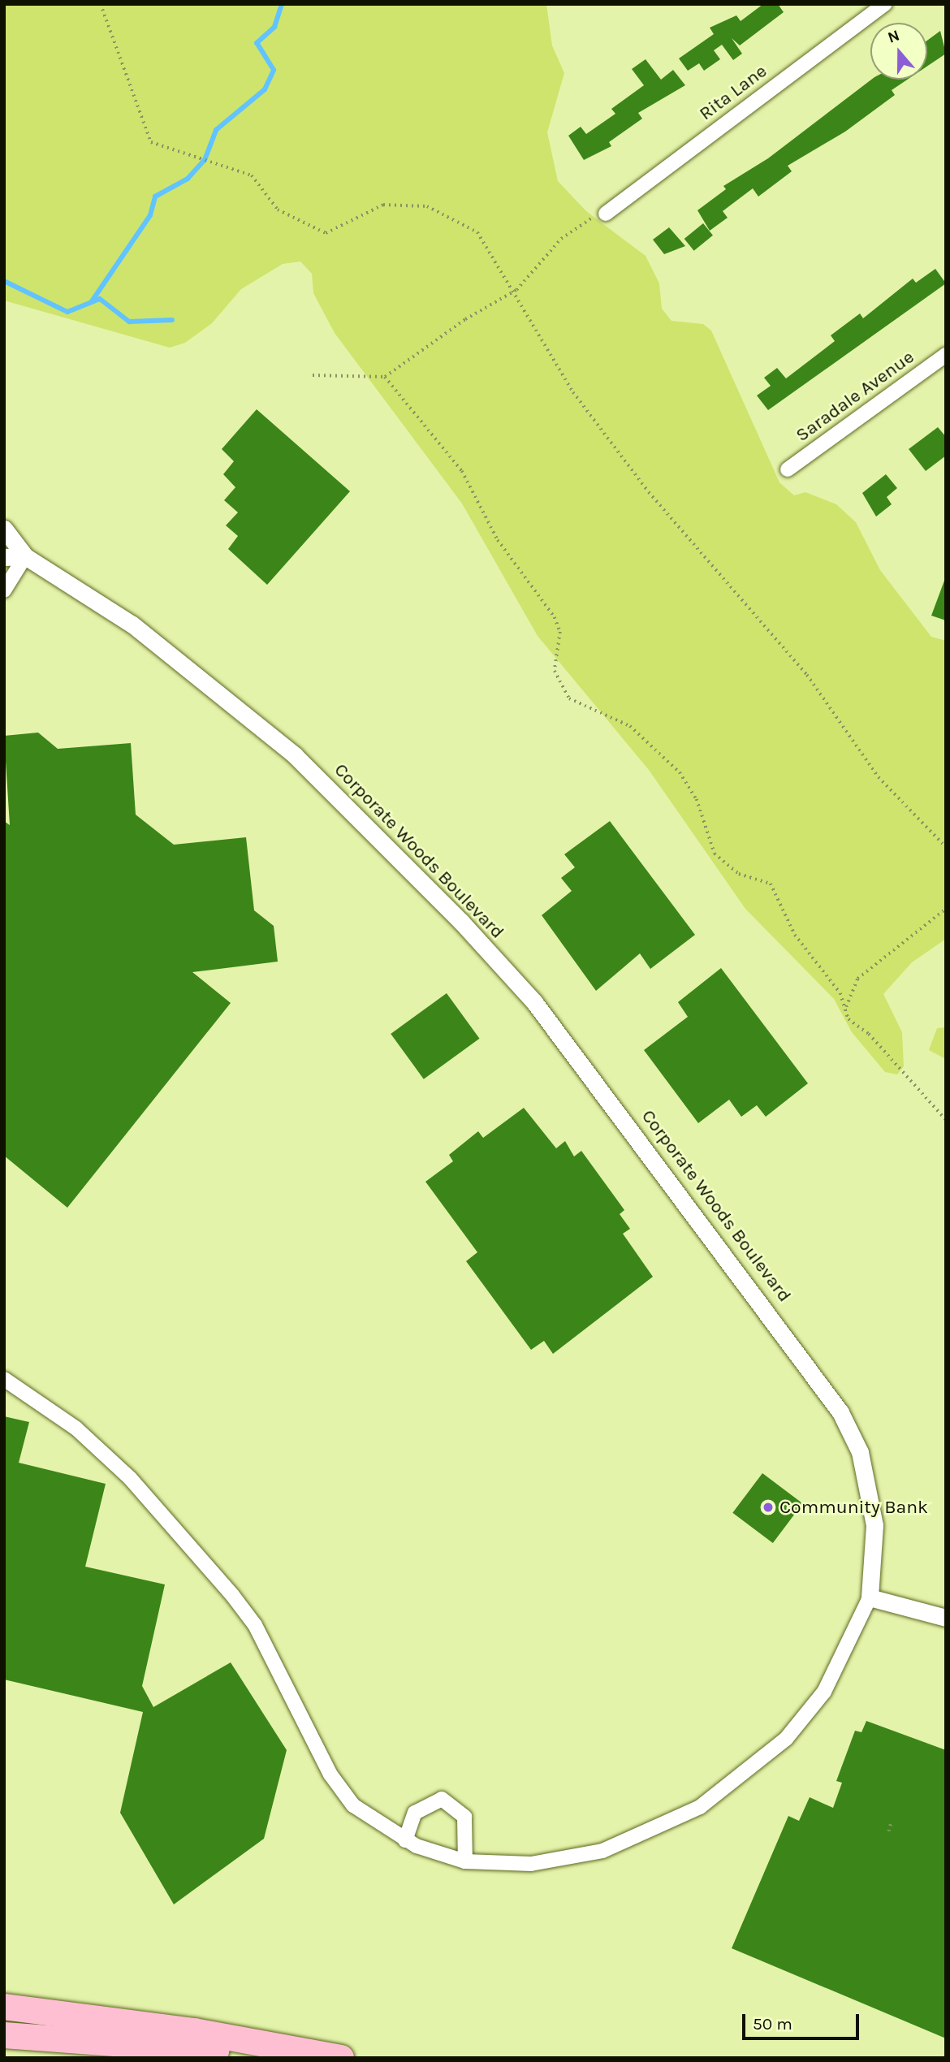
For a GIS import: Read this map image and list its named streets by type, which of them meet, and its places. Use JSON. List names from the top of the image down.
{
  "streets": {
    "street": ["Rita Lane", "Saradale Avenue", "Corporate Woods Boulevard"]
  },
  "places": ["Community Bank"],
  "scale_bar": "50 m",
  "north": "top"
}
